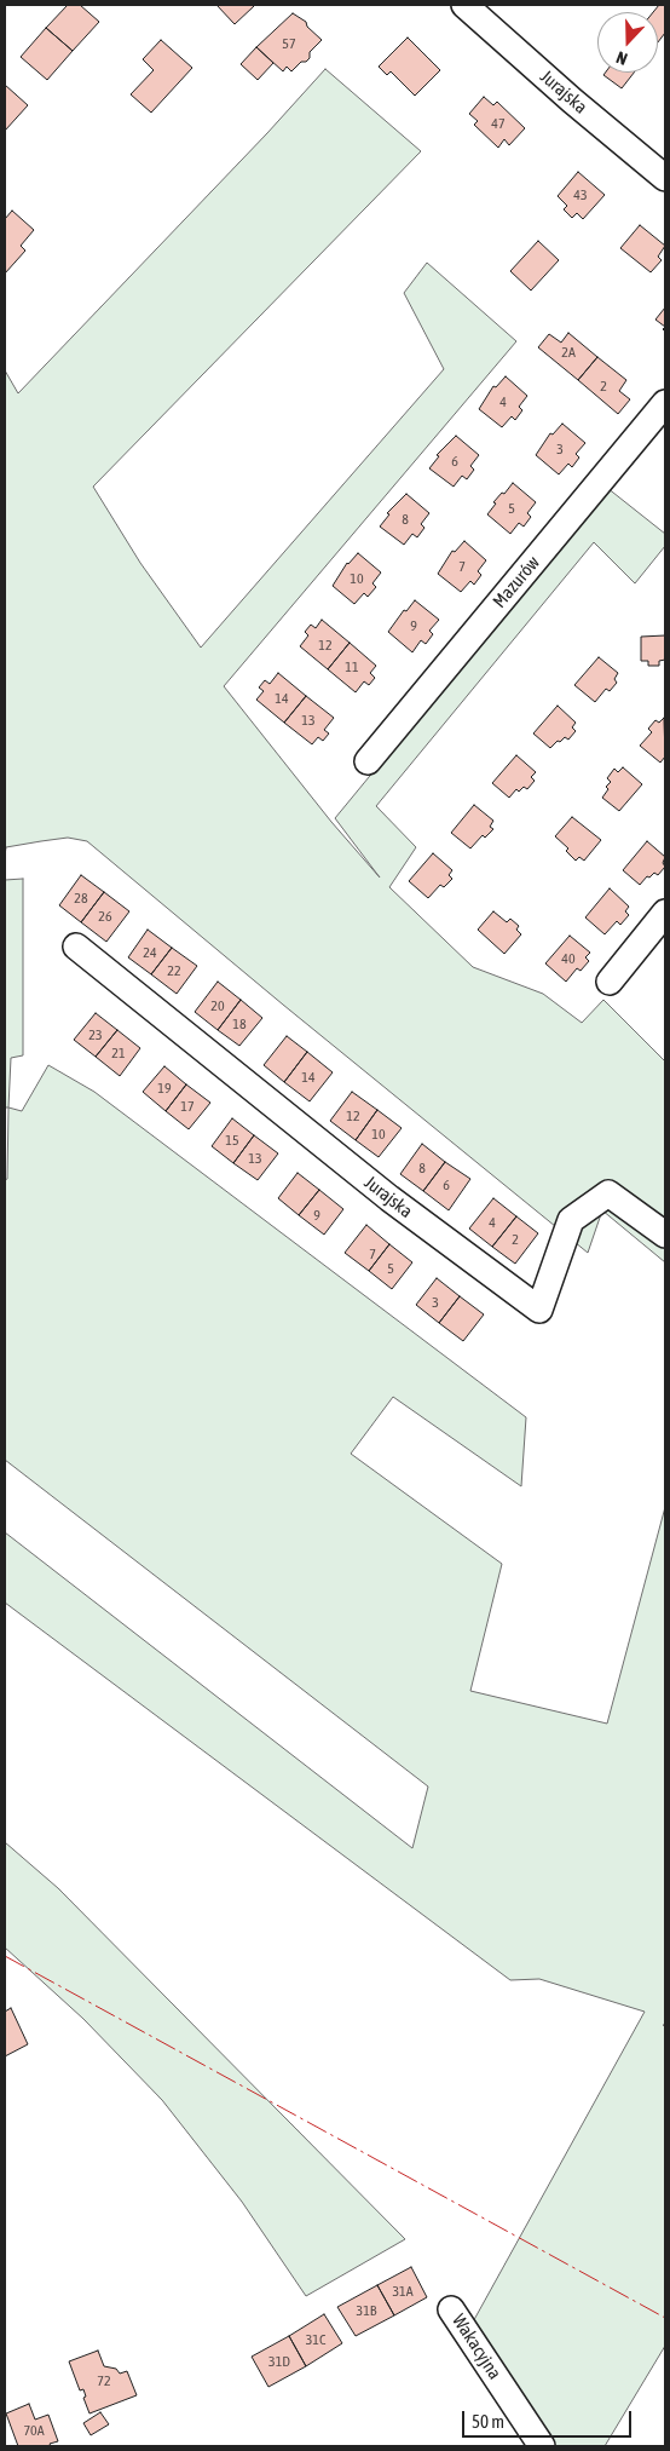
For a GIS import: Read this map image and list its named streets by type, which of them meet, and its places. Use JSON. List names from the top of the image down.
{
  "streets": {
    "street": ["Jurajska", "Mazurów", "Wakacyjna"]
  },
  "house_numbers": [
    "57",
    "47",
    "43",
    "2A",
    "2",
    "4",
    "3",
    "6",
    "5",
    "8",
    "7",
    "10",
    "9",
    "12",
    "11",
    "14",
    "13",
    "28",
    "26",
    "24",
    "40",
    "22",
    "20",
    "18",
    "23",
    "21",
    "14",
    "19",
    "17",
    "12",
    "10",
    "15",
    "13",
    "8",
    "6",
    "9",
    "4",
    "2",
    "7",
    "5",
    "3",
    "31A",
    "31B",
    "31C",
    "31D",
    "72",
    "70A"
  ],
  "scale_bar": "50 m",
  "north": "bottom"
}
